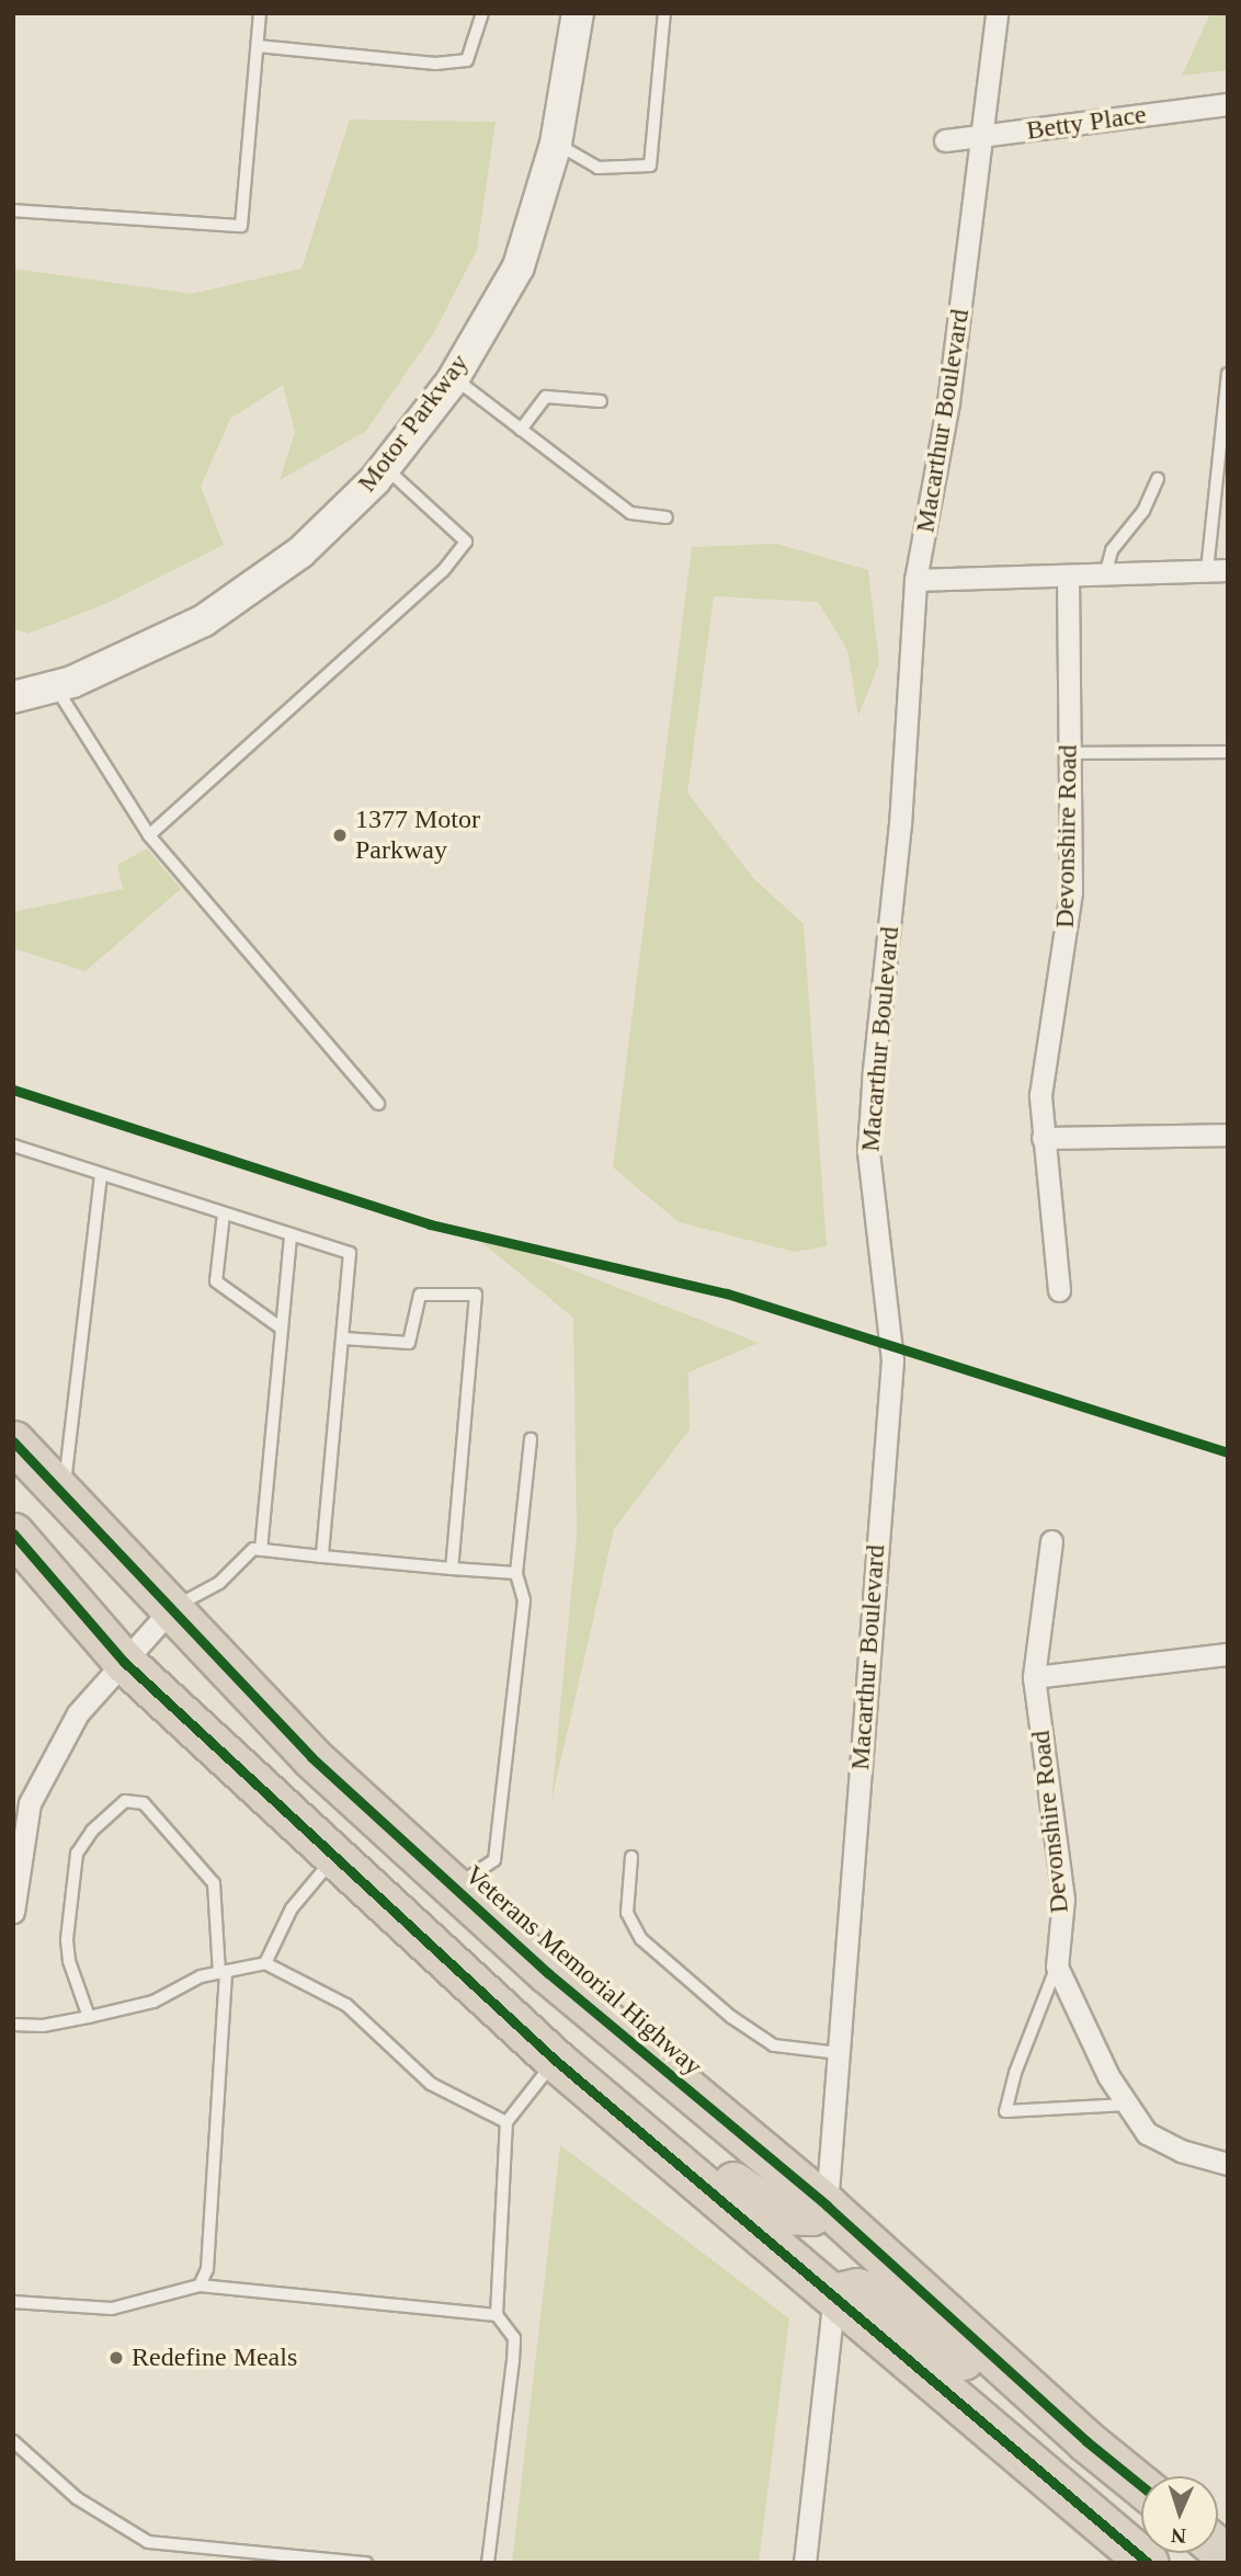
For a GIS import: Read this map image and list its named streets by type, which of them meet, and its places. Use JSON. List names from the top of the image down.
{
  "streets": {
    "highway": ["Veterans Memorial Highway"],
    "main road": ["Motor Parkway"],
    "street": ["Betty Place", "Macarthur Boulevard", "Devonshire Road"]
  },
  "crossings": [
    ["Betty Place", "Macarthur Boulevard"],
    ["Macarthur Boulevard", "Veterans Memorial Highway"]
  ],
  "places": ["1377 Motor Parkway", "Redefine Meals"],
  "north": "bottom"
}
